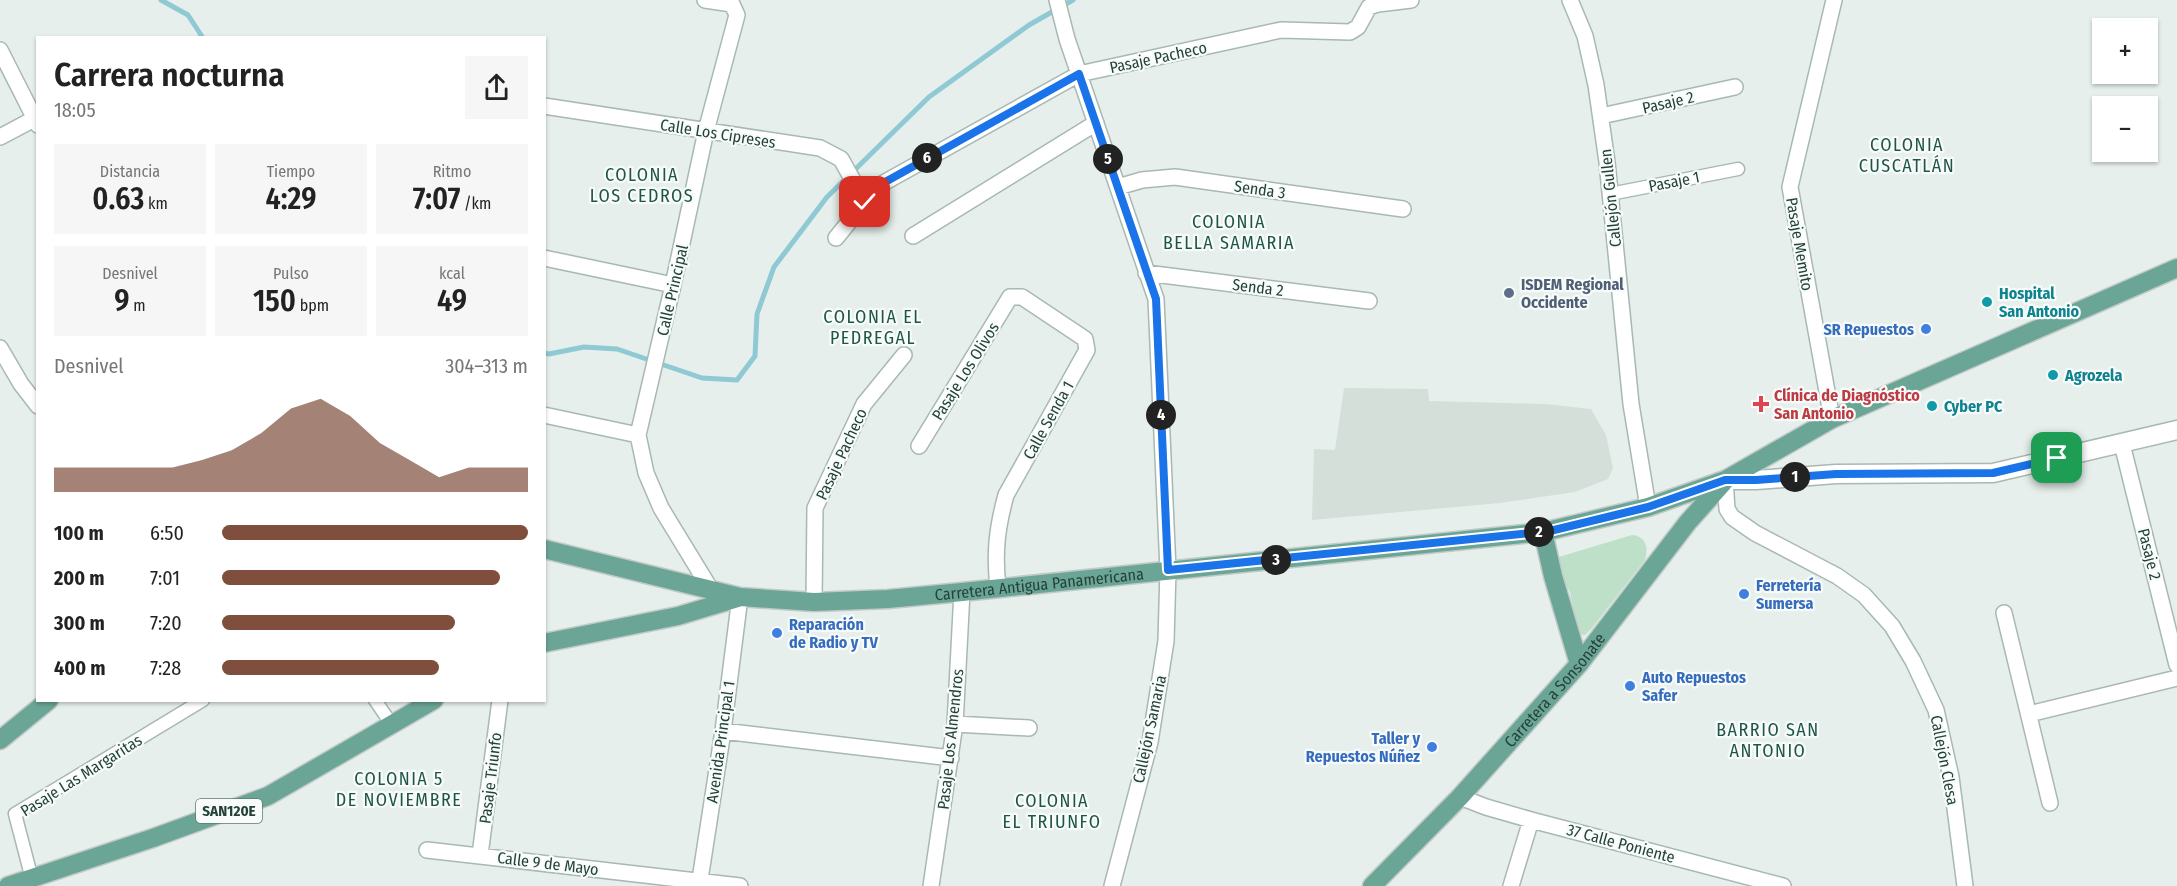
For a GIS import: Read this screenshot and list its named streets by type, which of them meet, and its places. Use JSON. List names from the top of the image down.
{
  "streets": {
    "main road": ["Carretera Antigua Panamericana", "Carretera a Sonsonate", "SAN120E"],
    "street": [
      "Pasaje Pacheco",
      "Pasaje 2",
      "Calle Los Cipreses",
      "Pasaje 1",
      "Senda 3",
      "Callejón Gullen",
      "Pasaje Memito",
      "Senda 2",
      "Calle Principal",
      "Pasaje Los Olivos",
      "Calle Senda 1",
      "Callejón Samaria",
      "Pasaje Los Almendros",
      "Avenida Principal 1",
      "Callejón Clesa",
      "Pasaje Las Margaritas",
      "Pasaje Triunfo",
      "37 Calle Poniente",
      "Calle 9 de Mayo"
    ]
  },
  "crossings": [
    ["Pasaje Pacheco", "Calle Los Cipreses"],
    ["Pasaje Pacheco", "Carretera Antigua Panamericana"],
    ["Pasaje Pacheco", "Callejón Samaria"],
    ["Pasaje 2", "Callejón Gullen"],
    ["Calle Los Cipreses", "Calle Principal"],
    ["Pasaje 1", "Callejón Gullen"],
    ["Senda 3", "Callejón Samaria"],
    ["Callejón Gullen", "Carretera Antigua Panamericana"],
    ["Senda 2", "Callejón Samaria"],
    ["Calle Principal", "Carretera Antigua Panamericana"],
    ["Pasaje Los Olivos", "Calle Senda 1"],
    ["Calle Senda 1", "Carretera Antigua Panamericana"],
    ["Carretera Antigua Panamericana", "Carretera a Sonsonate"],
    ["Carretera Antigua Panamericana", "Callejón Samaria"],
    ["Carretera Antigua Panamericana", "Pasaje Los Almendros"],
    ["Carretera Antigua Panamericana", "Avenida Principal 1"],
    ["Carretera Antigua Panamericana", "Callejón Clesa"],
    ["Carretera a Sonsonate", "Callejón Clesa"],
    ["Carretera a Sonsonate", "37 Calle Poniente"],
    ["Avenida Principal 1", "Calle 9 de Mayo"],
    ["Pasaje Las Margaritas", "SAN120E"],
    ["Pasaje Triunfo", "Calle 9 de Mayo"]
  ],
  "districts": [
    "COLONIA CUSCATLÁN",
    "COLONIA LOS CEDROS",
    "COLONIA BELLA SAMARIA",
    "COLONIA EL PEDREGAL",
    "BARRIO SAN ANTONIO",
    "COLONIA 5 DE NOVIEMBRE",
    "COLONIA EL TRIUNFO"
  ],
  "places": {
    "other": [
      "ISDEM Regional Occidente",
      "Hospital San Antonio",
      "SR Repuestos",
      "Agrozela",
      "Cyber PC",
      "Ferretería Sumersa",
      "Reparación de Radio y TV",
      "Auto Repuestos Safer",
      "Taller y Repuestos Núñez"
    ],
    "health": ["Clínica de Diagnóstico San Antonio"]
  },
  "page": {
    "map_buttons": ["+", "−"],
    "heading": ["Carrera nocturna", "18:05"],
    "stats": [
      ["Distancia", "0.63 km"],
      ["Tiempo", "4:29"],
      ["Ritmo", "7:07 /km"],
      ["Desnivel", "9 m"],
      ["Pulso", "150 bpm"],
      ["kcal", "49"]
    ],
    "pins": [
      "6",
      "5",
      "4",
      "1",
      "2",
      "3"
    ],
    "chart": ["Desnivel", "304–313 m"],
    "list": [
      {
        "name": "100 m",
        "note": "6:50"
      },
      {
        "name": "200 m",
        "note": "7:01"
      },
      {
        "name": "300 m",
        "note": "7:20"
      },
      {
        "name": "400 m",
        "note": "7:28"
      }
    ]
  }
}
